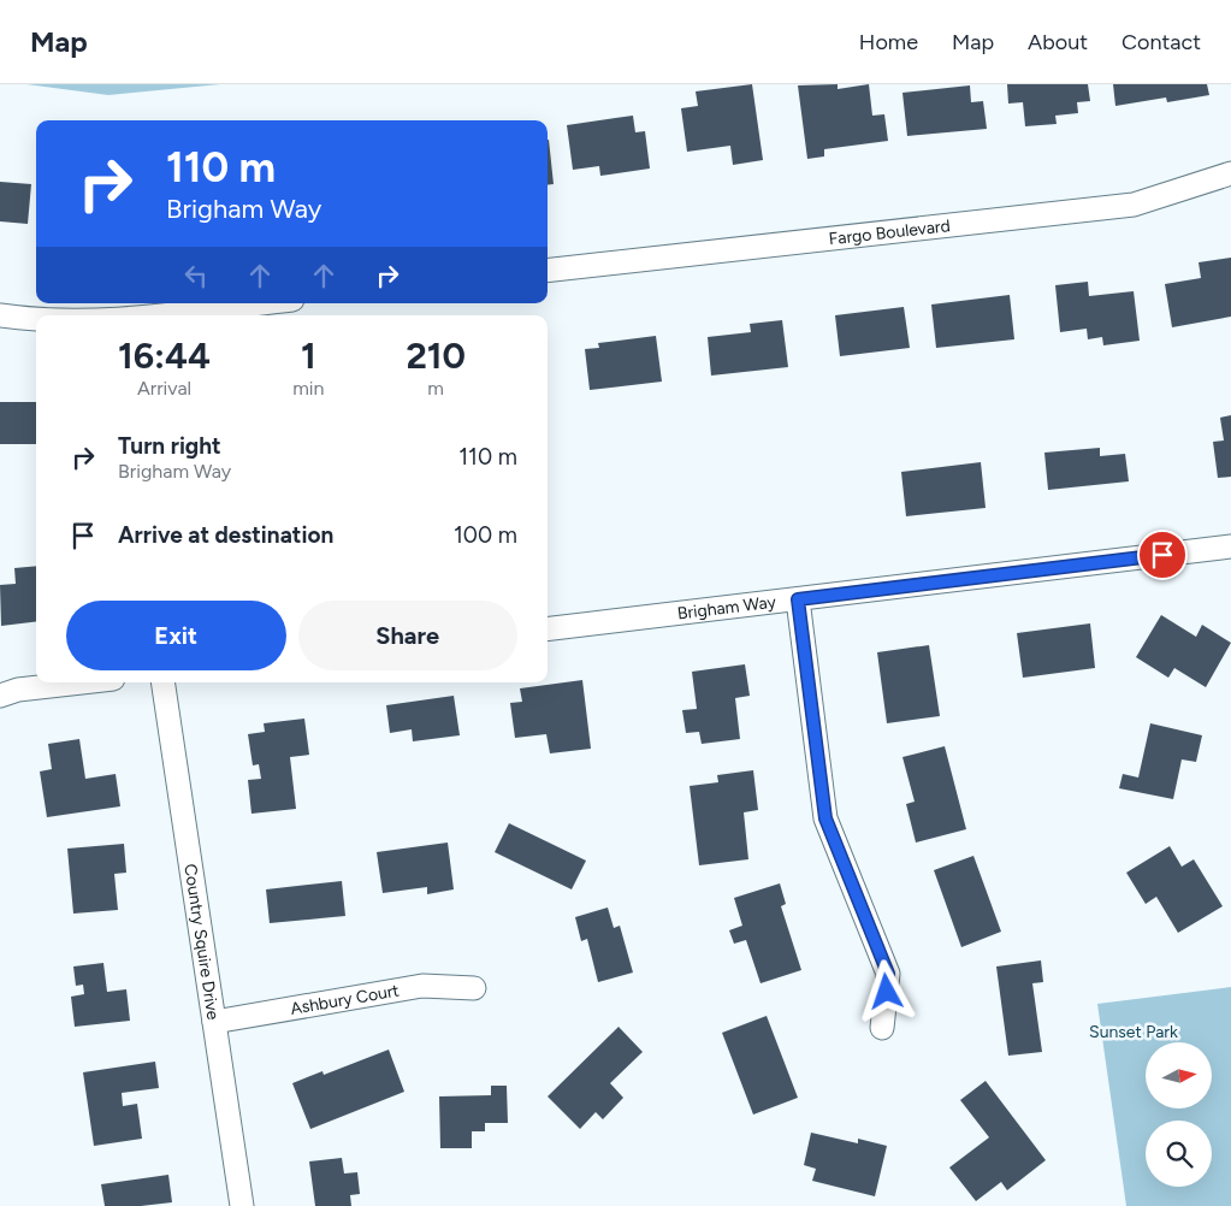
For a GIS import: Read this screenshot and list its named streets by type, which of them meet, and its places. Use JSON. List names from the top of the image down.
{
  "streets": {
    "street": [
      "Fargo Boulevard",
      "Brigham Way",
      "Country Squire Drive",
      "Ashbury Court"
    ]
  },
  "crossings": [
    ["Country Squire Drive", "Ashbury Court"]
  ],
  "parks": ["Sunset Park"],
  "north": "right",
  "page": {
    "header": "Map",
    "nav": [
      "Home",
      "Map",
      "About",
      "Contact"
    ],
    "turn": ["110 m", "Brigham Way"],
    "eta": [
      "16:44",
      "Arrival",
      "1",
      "min",
      "210",
      "m"
    ],
    "list": [
      {
        "name": "Turn right",
        "note": "Brigham Way",
        "value": "110 m"
      },
      {
        "name": "Arrive at destination",
        "value": "100 m"
      }
    ],
    "buttons": ["Exit", "Share"]
  }
}
